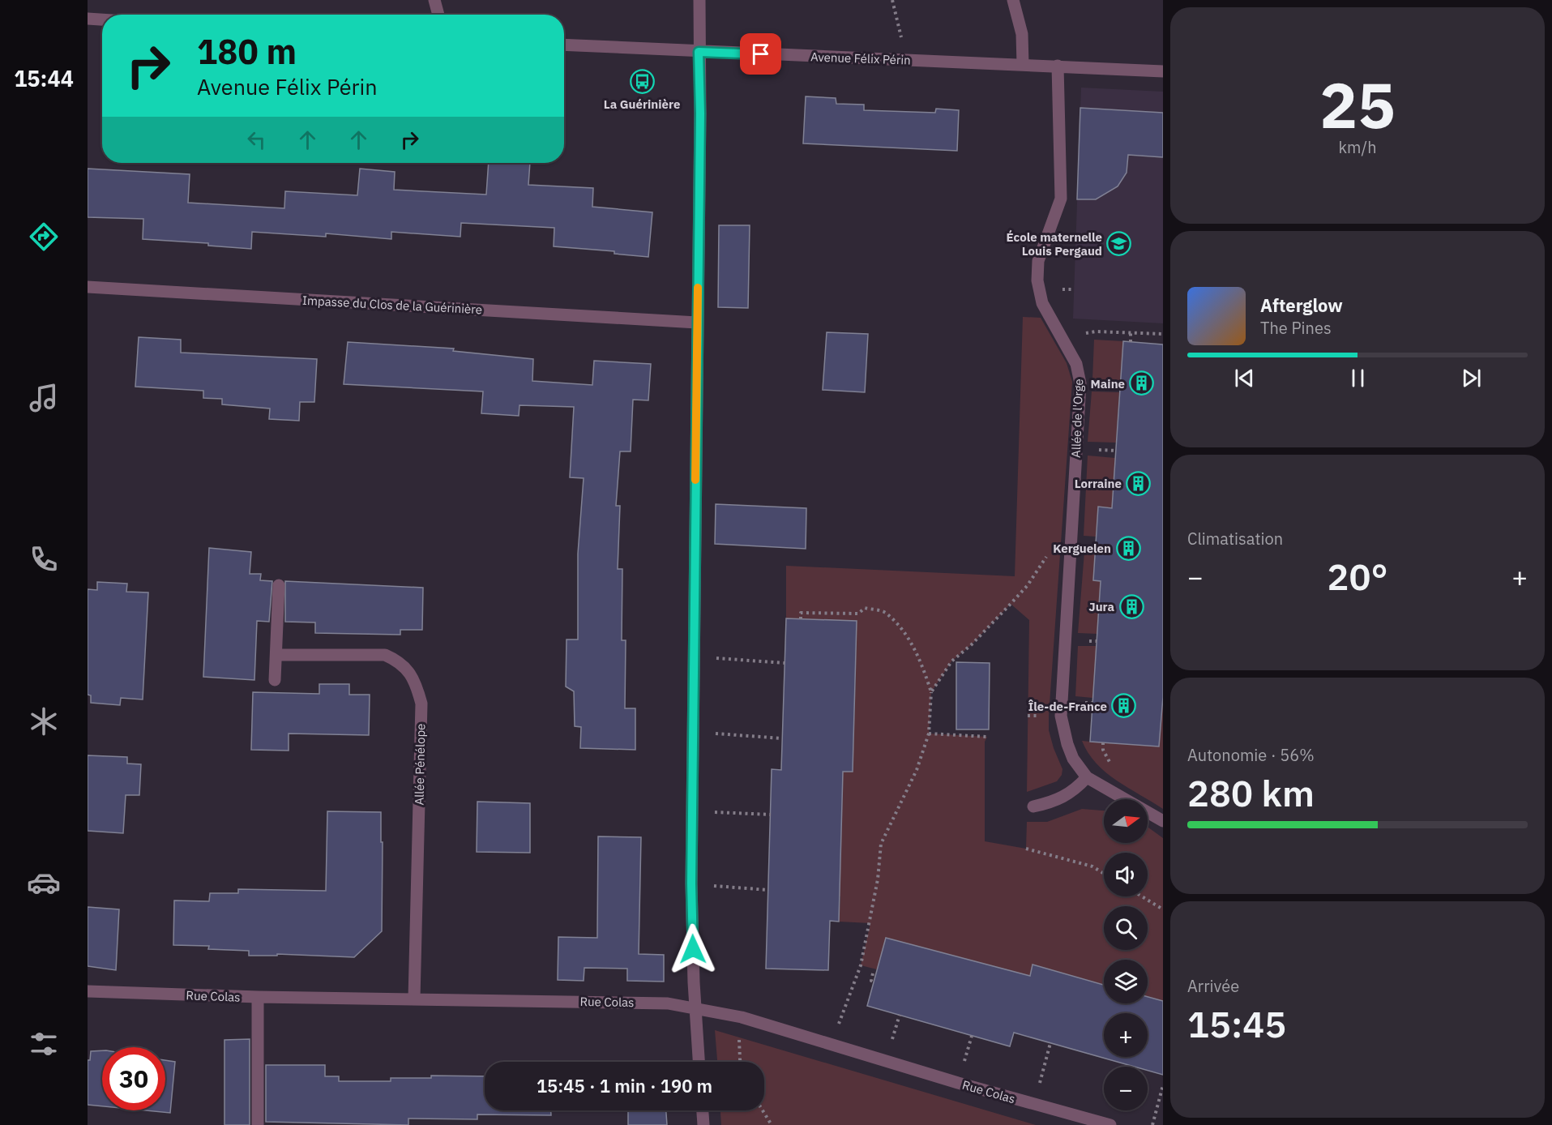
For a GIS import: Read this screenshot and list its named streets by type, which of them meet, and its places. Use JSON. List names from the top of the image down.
{
  "streets": {
    "street": [
      "Avenue Félix Périn",
      "Impasse du Clos de la Guérinière",
      "Allée de l'Orge",
      "Allée Pénélope",
      "Rue Colas"
    ]
  },
  "crossings": [
    ["Avenue Félix Périn", "Allée de l'Orge"],
    ["Allée Pénélope", "Rue Colas"]
  ],
  "places": {
    "bus stop": ["La Guérinière"],
    "school or university": ["École maternelle Louis Pergaud"],
    "building": [
      "Maine",
      "Lorraine",
      "Kerguelen",
      "Jura",
      "Île-de-France"
    ]
  },
  "north": "right",
  "page": {
    "tabs": "15:44",
    "tile": [
      ["25", "km/h"],
      "Climatisation",
      ["Autonomie · 56%", "280 km"],
      ["Arrivée", "15:45"]
    ],
    "turn": ["180 m", "Avenue Félix Périn"],
    "song": ["Afterglow", "The Pines"],
    "heat": ["−", "20°", "+"],
    "map_buttons": ["+", "−"],
    "limit": "30",
    "trip": "15:45 · 1 min · 190 m"
  }
}
